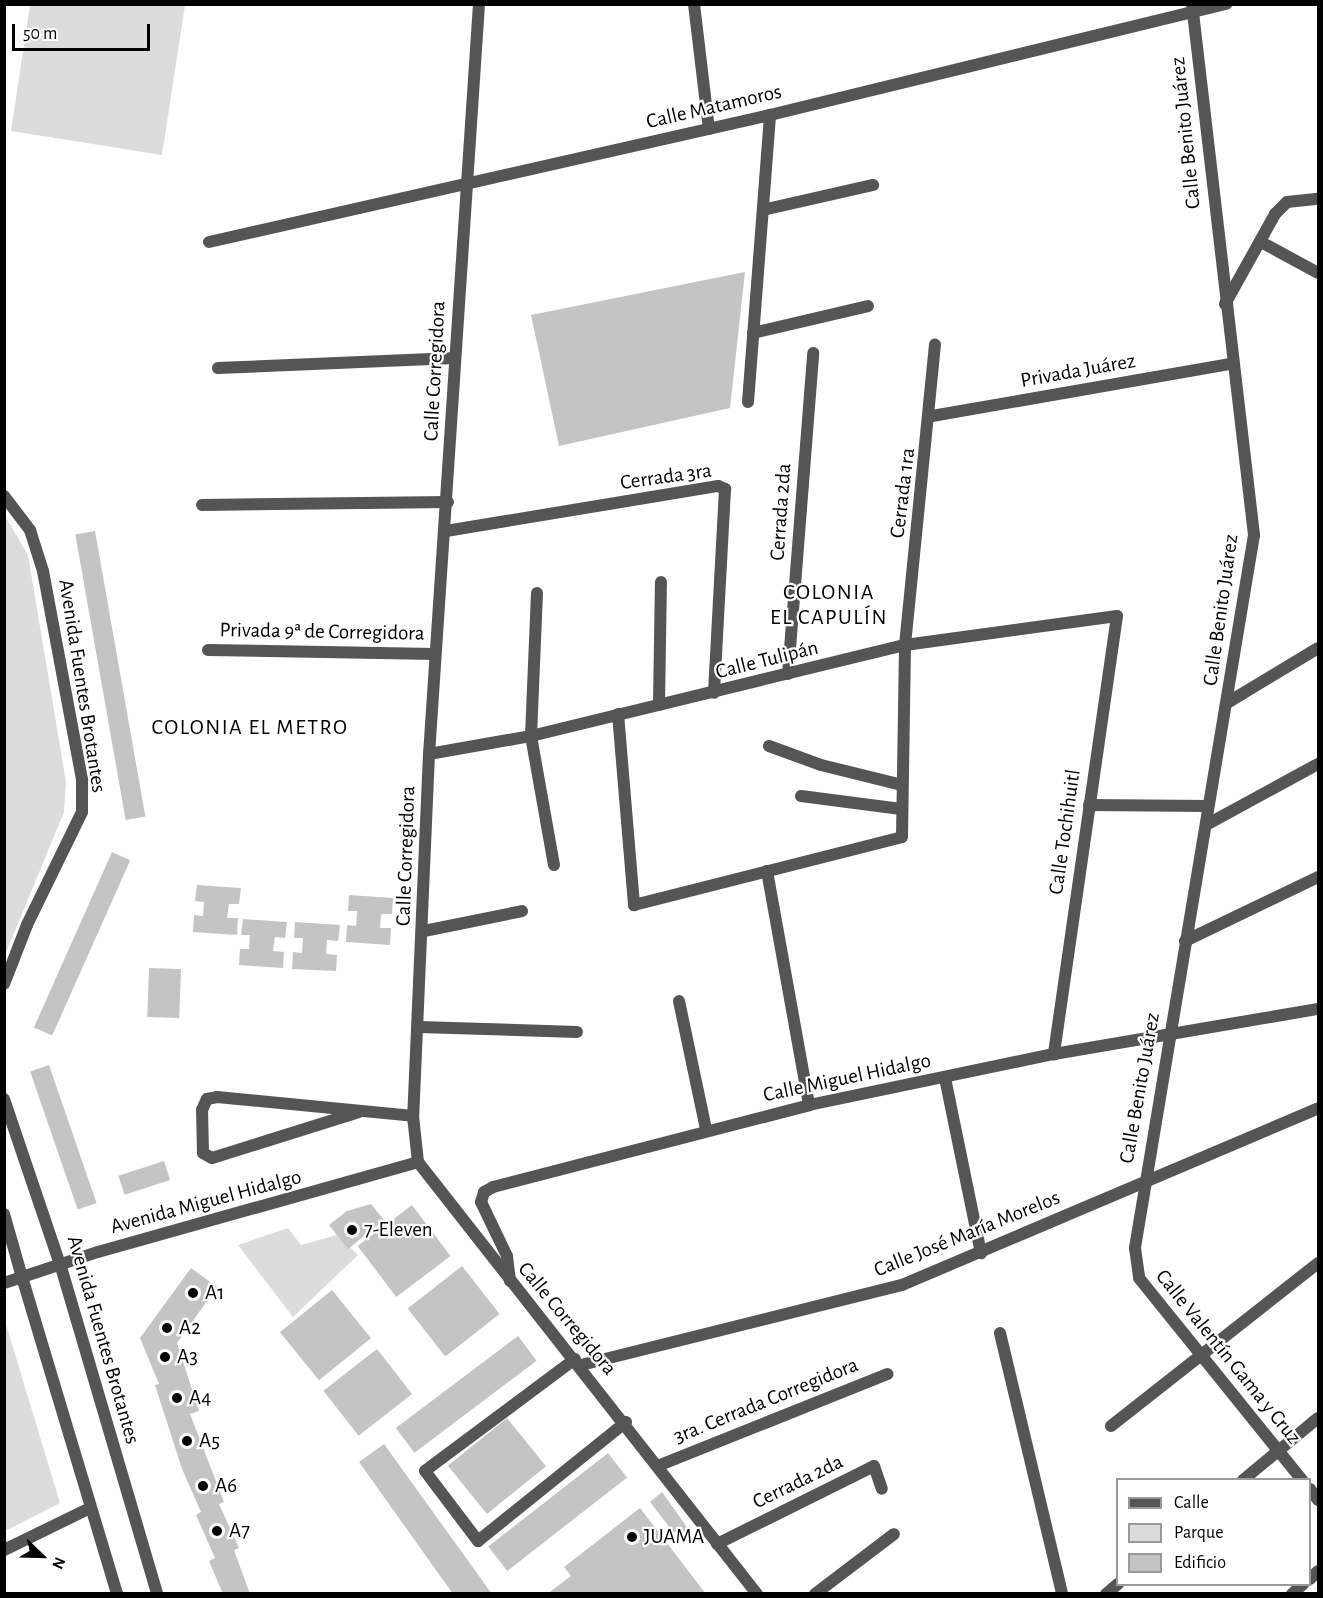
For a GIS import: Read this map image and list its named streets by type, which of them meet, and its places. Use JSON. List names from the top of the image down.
{
  "streets": {
    "street": [
      "Calle Matamoros",
      "Calle Benito Juárez",
      "Calle Corregidora",
      "Privada Juárez",
      "Cerrada 3ra",
      "Cerrada 1ra",
      "Cerrada 2da",
      "Privada 9ª de Corregidora",
      "Calle Tulipán",
      "Avenida Fuentes Brotantes",
      "Calle Tochihuitl",
      "Calle Miguel Hidalgo",
      "Avenida Miguel Hidalgo",
      "Calle José María Morelos",
      "Calle Valentín Gama y Cruz",
      "3ra. Cerrada Corregidora"
    ]
  },
  "crossings": [
    ["Calle Matamoros", "Calle Benito Juárez"],
    ["Calle Matamoros", "Calle Corregidora"],
    ["Calle Benito Juárez", "Privada Juárez"],
    ["Calle Benito Juárez", "Calle Miguel Hidalgo"],
    ["Calle Benito Juárez", "Calle José María Morelos"],
    ["Calle Benito Juárez", "Calle Valentín Gama y Cruz"],
    ["Calle Corregidora", "Cerrada 3ra"],
    ["Calle Corregidora", "Cerrada 2da"],
    ["Calle Corregidora", "Privada 9ª de Corregidora"],
    ["Calle Corregidora", "Calle Tulipán"],
    ["Calle Corregidora", "Calle Miguel Hidalgo"],
    ["Calle Corregidora", "Avenida Miguel Hidalgo"],
    ["Calle Corregidora", "Calle José María Morelos"],
    ["Calle Corregidora", "3ra. Cerrada Corregidora"],
    ["Privada Juárez", "Cerrada 1ra"],
    ["Cerrada 3ra", "Calle Tulipán"],
    ["Cerrada 1ra", "Calle Tulipán"],
    ["Cerrada 2da", "Calle Tulipán"],
    ["Calle Tulipán", "Calle Tochihuitl"],
    ["Avenida Fuentes Brotantes", "Avenida Miguel Hidalgo"],
    ["Calle Tochihuitl", "Calle Miguel Hidalgo"],
    ["Calle José María Morelos", "Calle Valentín Gama y Cruz"]
  ],
  "districts": ["COLONIA EL CAPULÍN", "COLONIA EL METRO"],
  "places": [
    "7-Eleven",
    "A1",
    "A2",
    "A3",
    "A4",
    "A5",
    "A6",
    "A7",
    "JUAMA"
  ],
  "legend": ["Calle", "Parque", "Edificio"],
  "scale_bar": "50 m",
  "north": "bottom right"
}
